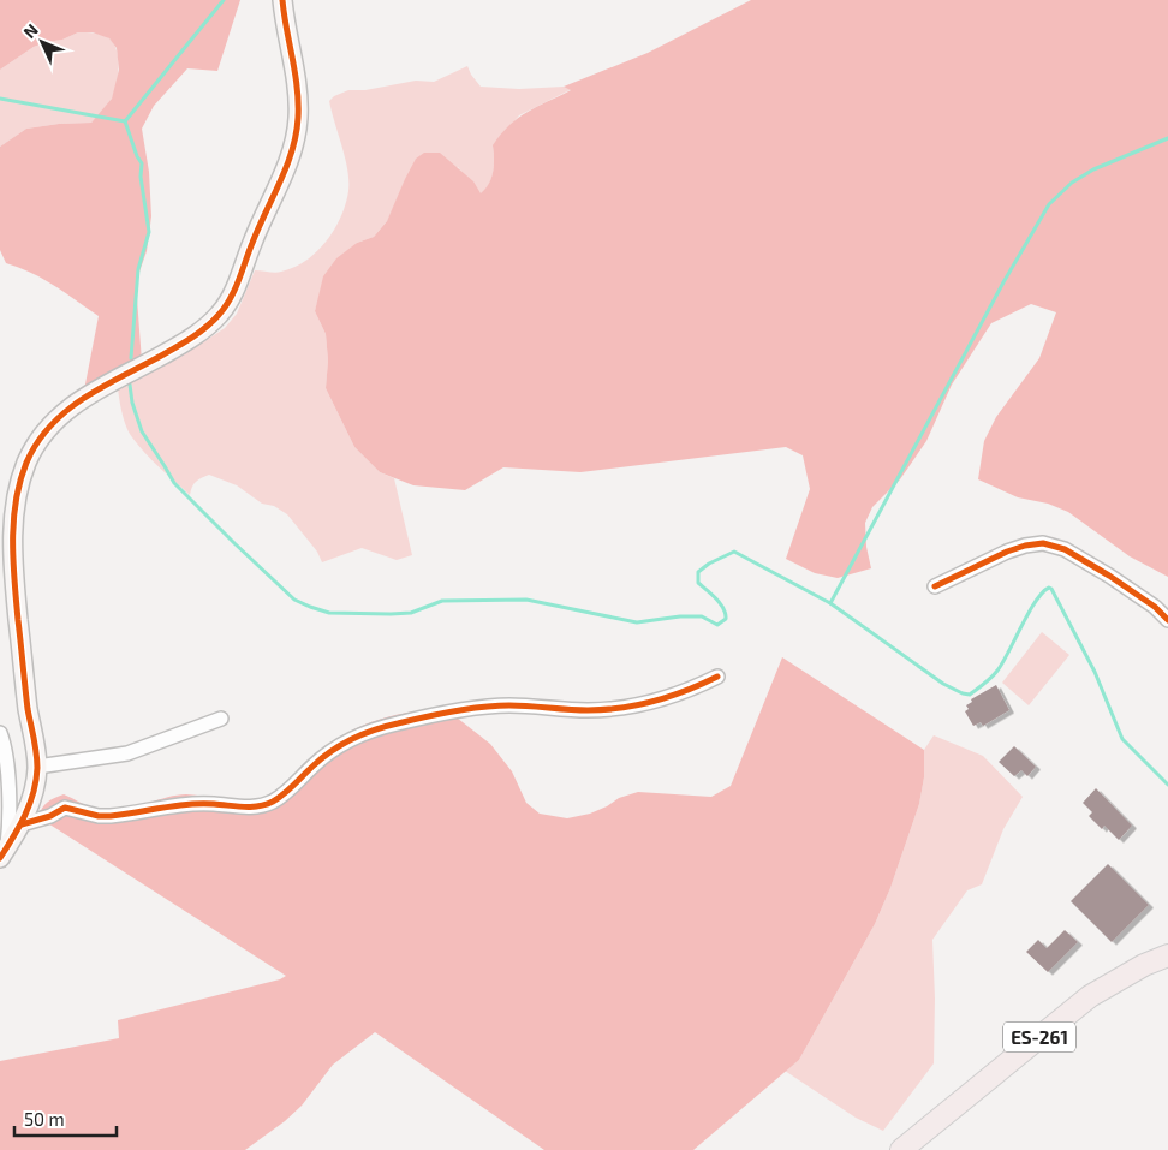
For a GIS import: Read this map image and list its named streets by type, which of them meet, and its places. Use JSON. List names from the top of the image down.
{
  "streets": {
    "main road": ["ES-261"]
  },
  "scale_bar": "50 m",
  "north": "top left"
}
